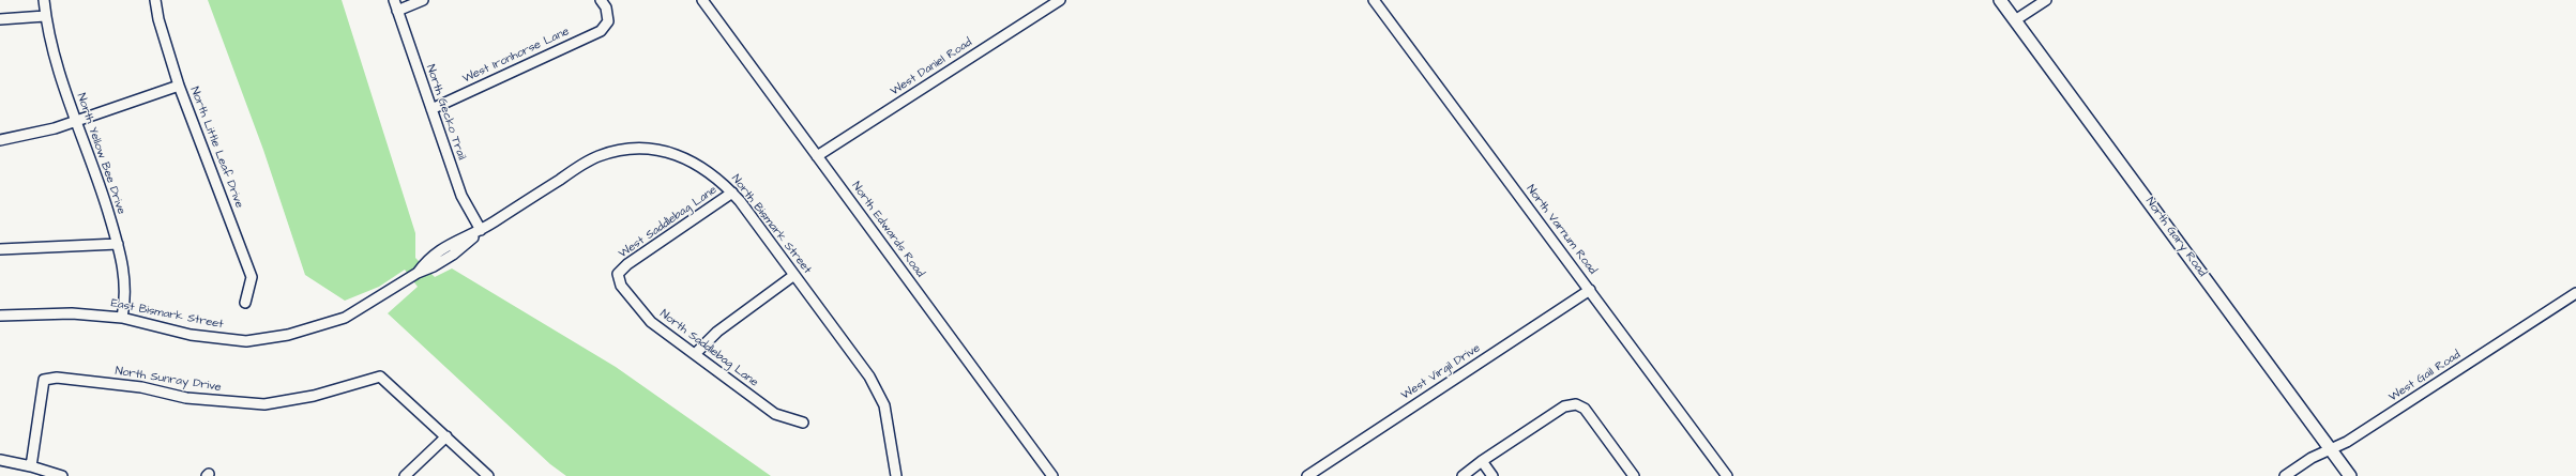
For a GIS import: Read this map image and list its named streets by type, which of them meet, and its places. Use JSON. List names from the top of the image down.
{
  "streets": {
    "street": [
      "West Ironhorse Lane",
      "West Daniel Road",
      "North Gecko Trail",
      "North Little Leaf Drive",
      "North Yellow Bee Drive",
      "West Saddlebag Lane",
      "North Bismark Street",
      "North Edwards Road",
      "North Varnum Road",
      "North Gary Road",
      "East Bismark Street",
      "North Saddlebag Lane",
      "West Virgil Drive",
      "West Gail Road",
      "North Sunray Drive"
    ]
  },
  "crossings": [
    ["West Ironhorse Lane", "North Gecko Trail"],
    ["West Daniel Road", "North Edwards Road"],
    ["North Gecko Trail", "North Bismark Street"],
    ["North Gecko Trail", "East Bismark Street"],
    ["North Yellow Bee Drive", "East Bismark Street"],
    ["West Saddlebag Lane", "North Bismark Street"],
    ["West Saddlebag Lane", "North Saddlebag Lane"],
    ["North Bismark Street", "East Bismark Street"],
    ["North Varnum Road", "West Virgil Drive"],
    ["North Gary Road", "West Gail Road"]
  ]
}
